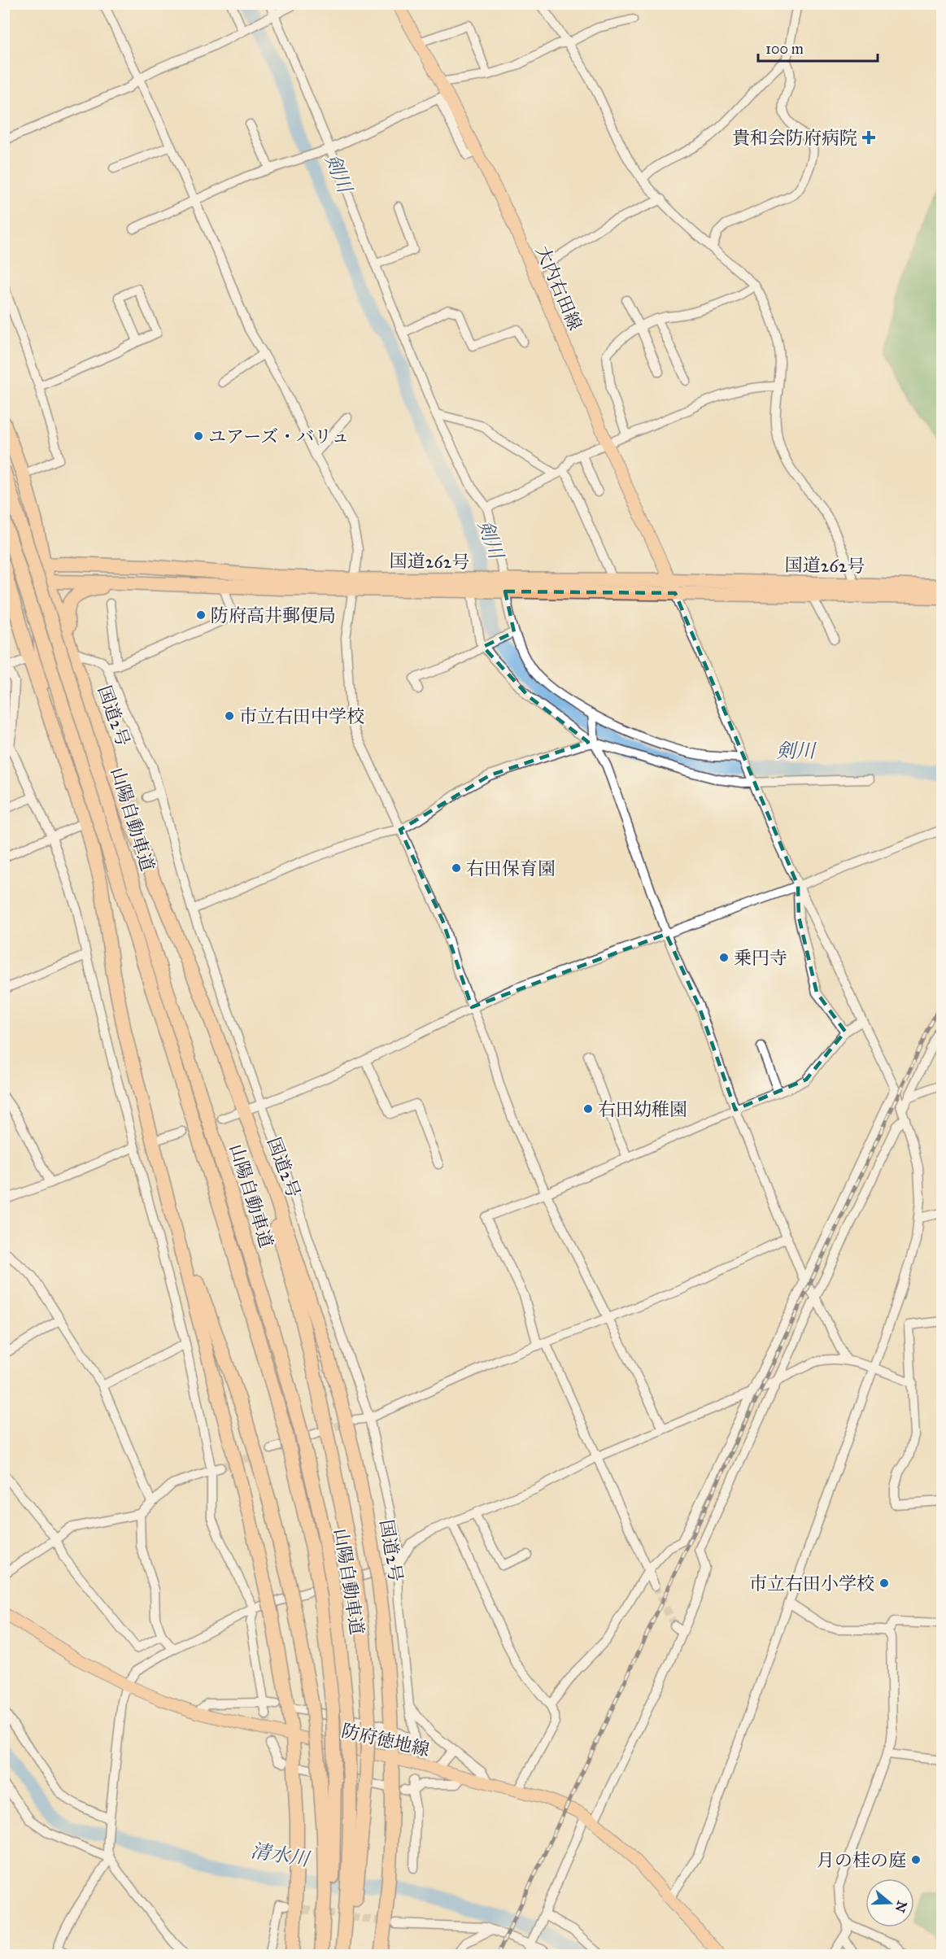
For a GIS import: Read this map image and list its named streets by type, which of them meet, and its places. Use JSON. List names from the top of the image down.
{
  "streets": {
    "highway": ["国道262号", "国道2号", "山陽自動車道"],
    "main road": ["大内右田線", "防府徳地線"]
  },
  "crossings": [
    ["大内右田線", "国道262号"],
    ["国道262号", "国道2号"],
    ["国道2号", "防府徳地線"]
  ],
  "water": ["剣川", "清水川"],
  "places": {
    "health": ["貴和会防府病院"],
    "other": [
      "ユアーズ・バリュ",
      "防府高井郵便局",
      "市立右田中学校",
      "右田保育園",
      "乗円寺",
      "右田幼稚園",
      "市立右田小学校",
      "月の桂の庭"
    ]
  },
  "scale_bar": "100 m",
  "north": "right"
}
